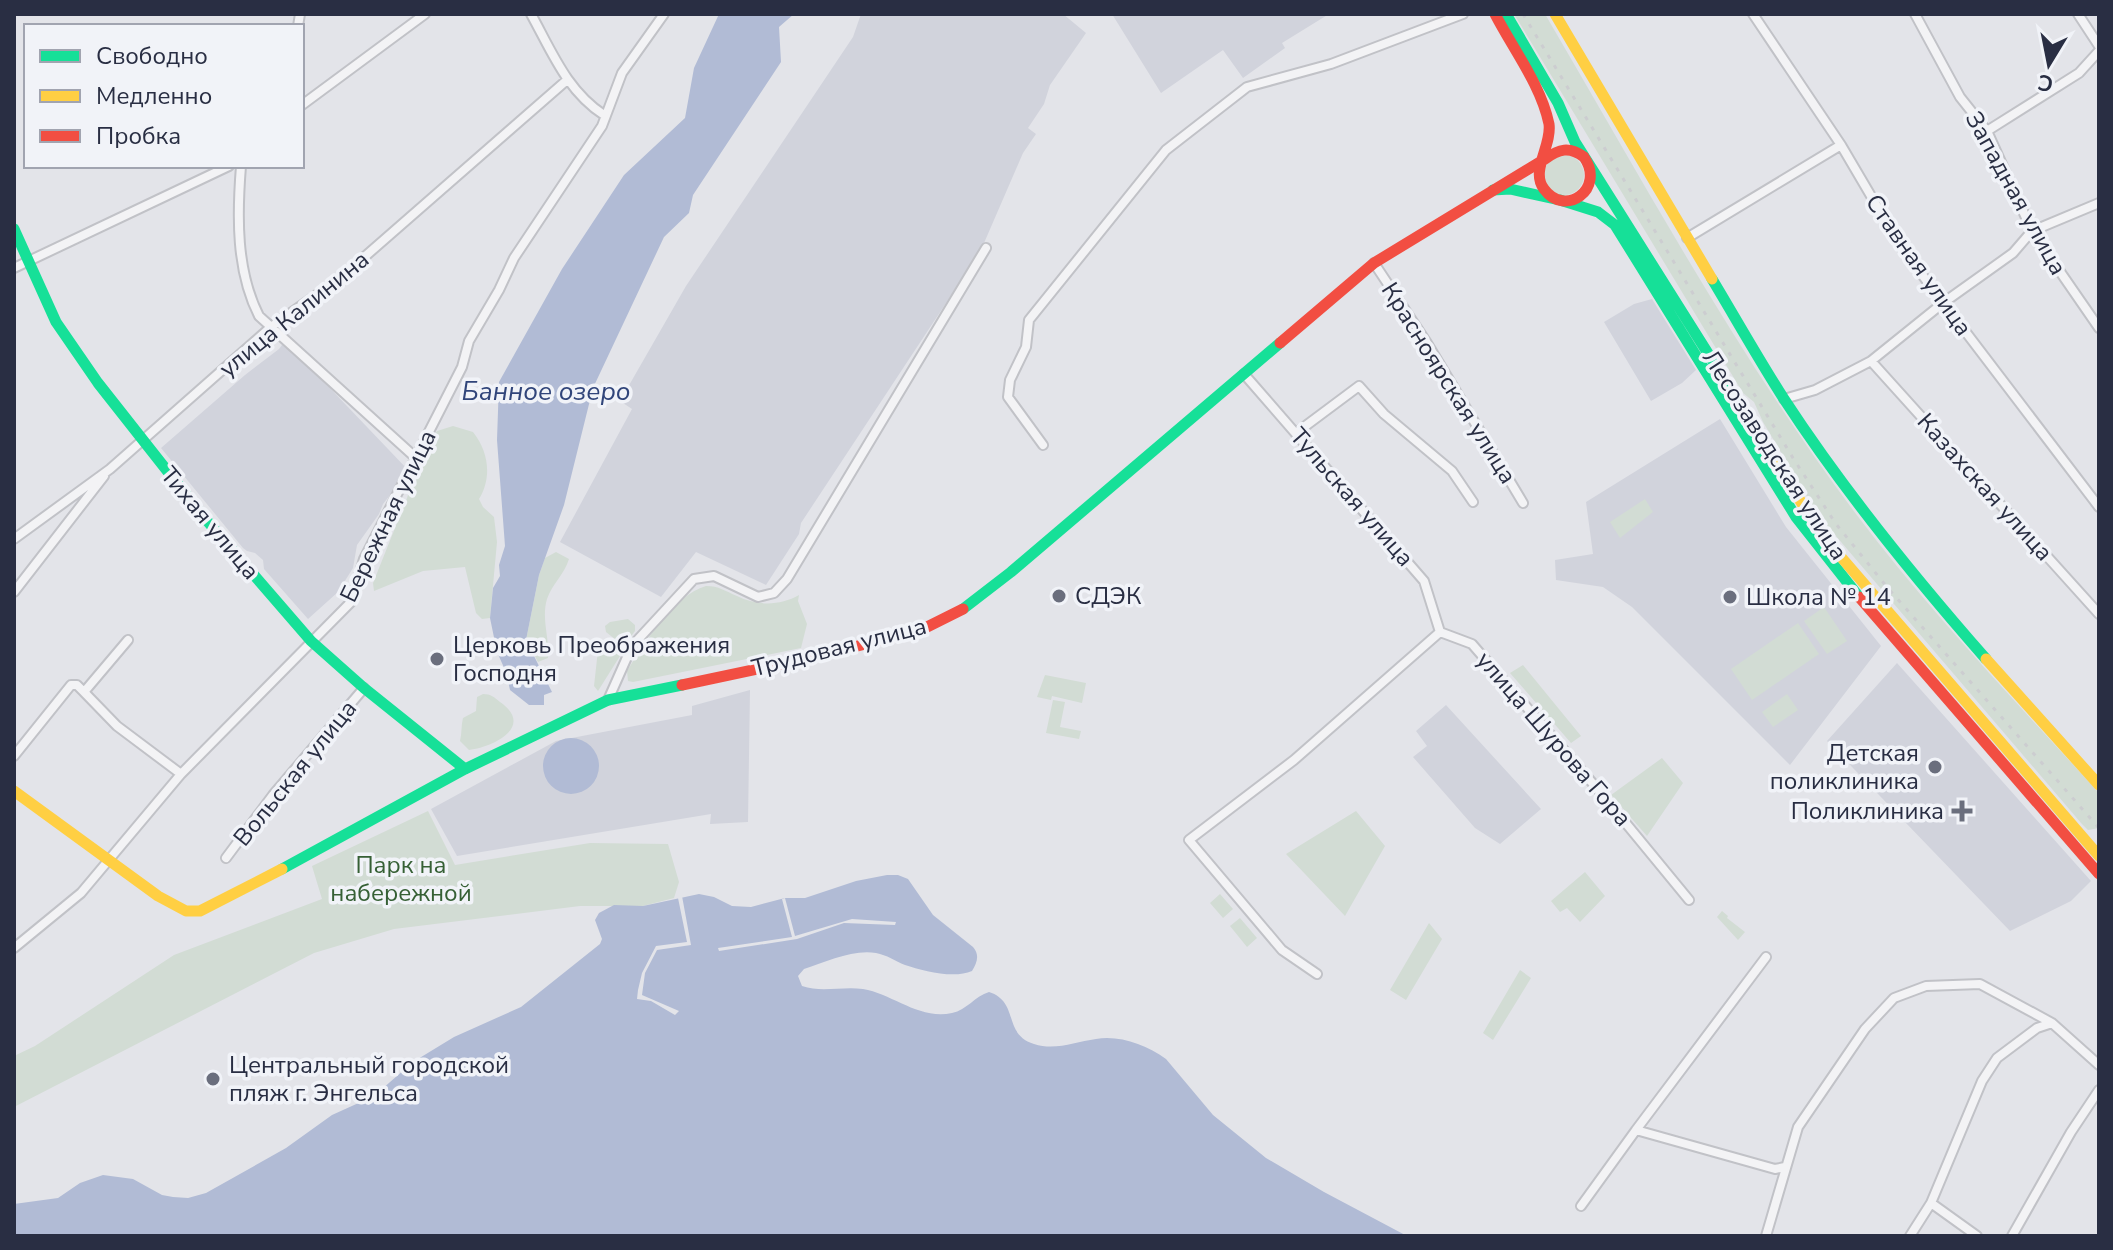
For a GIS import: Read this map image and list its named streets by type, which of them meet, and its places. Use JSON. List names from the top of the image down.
{
  "streets": {
    "main road": ["Лесозаводская улица", "Тихая улица", "Трудовая улица"],
    "street": [
      "Западная улица",
      "Ставная улица",
      "улица Калинина",
      "Красноярская улица",
      "Казахская улица",
      "Тульская улица",
      "Бережная улица",
      "улица Шурова Гора",
      "Вольская улица"
    ]
  },
  "crossings": [
    ["улица Калинина", "Тихая улица"],
    ["Красноярская улица", "Трудовая улица"],
    ["Лесозаводская улица", "Трудовая улица"],
    ["Тульская улица", "Трудовая улица"],
    ["Тульская улица", "улица Шурова Гора"],
    ["Бережная улица", "Тихая улица"],
    ["Бережная улица", "Трудовая улица"],
    ["Тихая улица", "Трудовая улица"],
    ["Тихая улица", "Вольская улица"]
  ],
  "water": ["Банное озеро"],
  "parks": ["Парк на набережной"],
  "places": {
    "other": [
      "СДЭК",
      "Школа № 14",
      "Церковь Преображения Господня",
      "Детская поликлиника",
      "Центральный городской пляж г. Энгельса"
    ],
    "health": ["Поликлиника"]
  },
  "legend": ["Свободно", "Медленно", "Пробка"],
  "north": "bottom"
}
